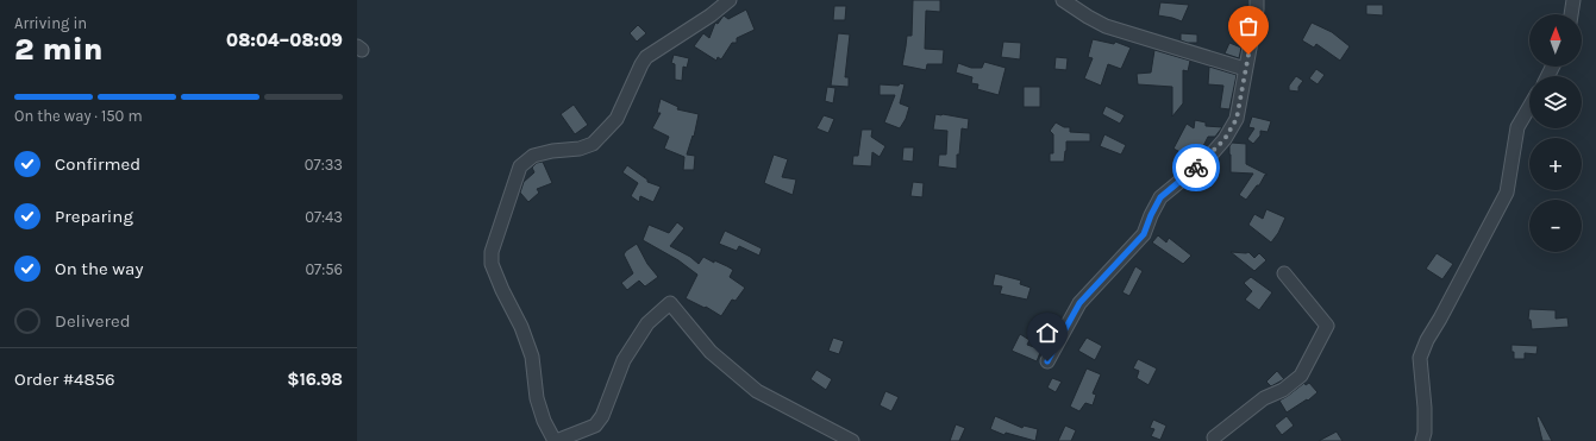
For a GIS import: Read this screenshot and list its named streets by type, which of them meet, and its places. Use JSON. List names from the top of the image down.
{
  "north": "top",
  "page": {
    "heading": ["2 min", "Arriving in", "08:04–08:09"],
    "panel": ["Order #4856", "$16.98"],
    "map_buttons": ["+", "−"],
    "bar": "On the way · 150 m",
    "list": [
      ["Confirmed", "07:33"],
      ["Preparing", "07:43"],
      ["On the way", "07:56"],
      "Delivered"
    ]
  }
}
